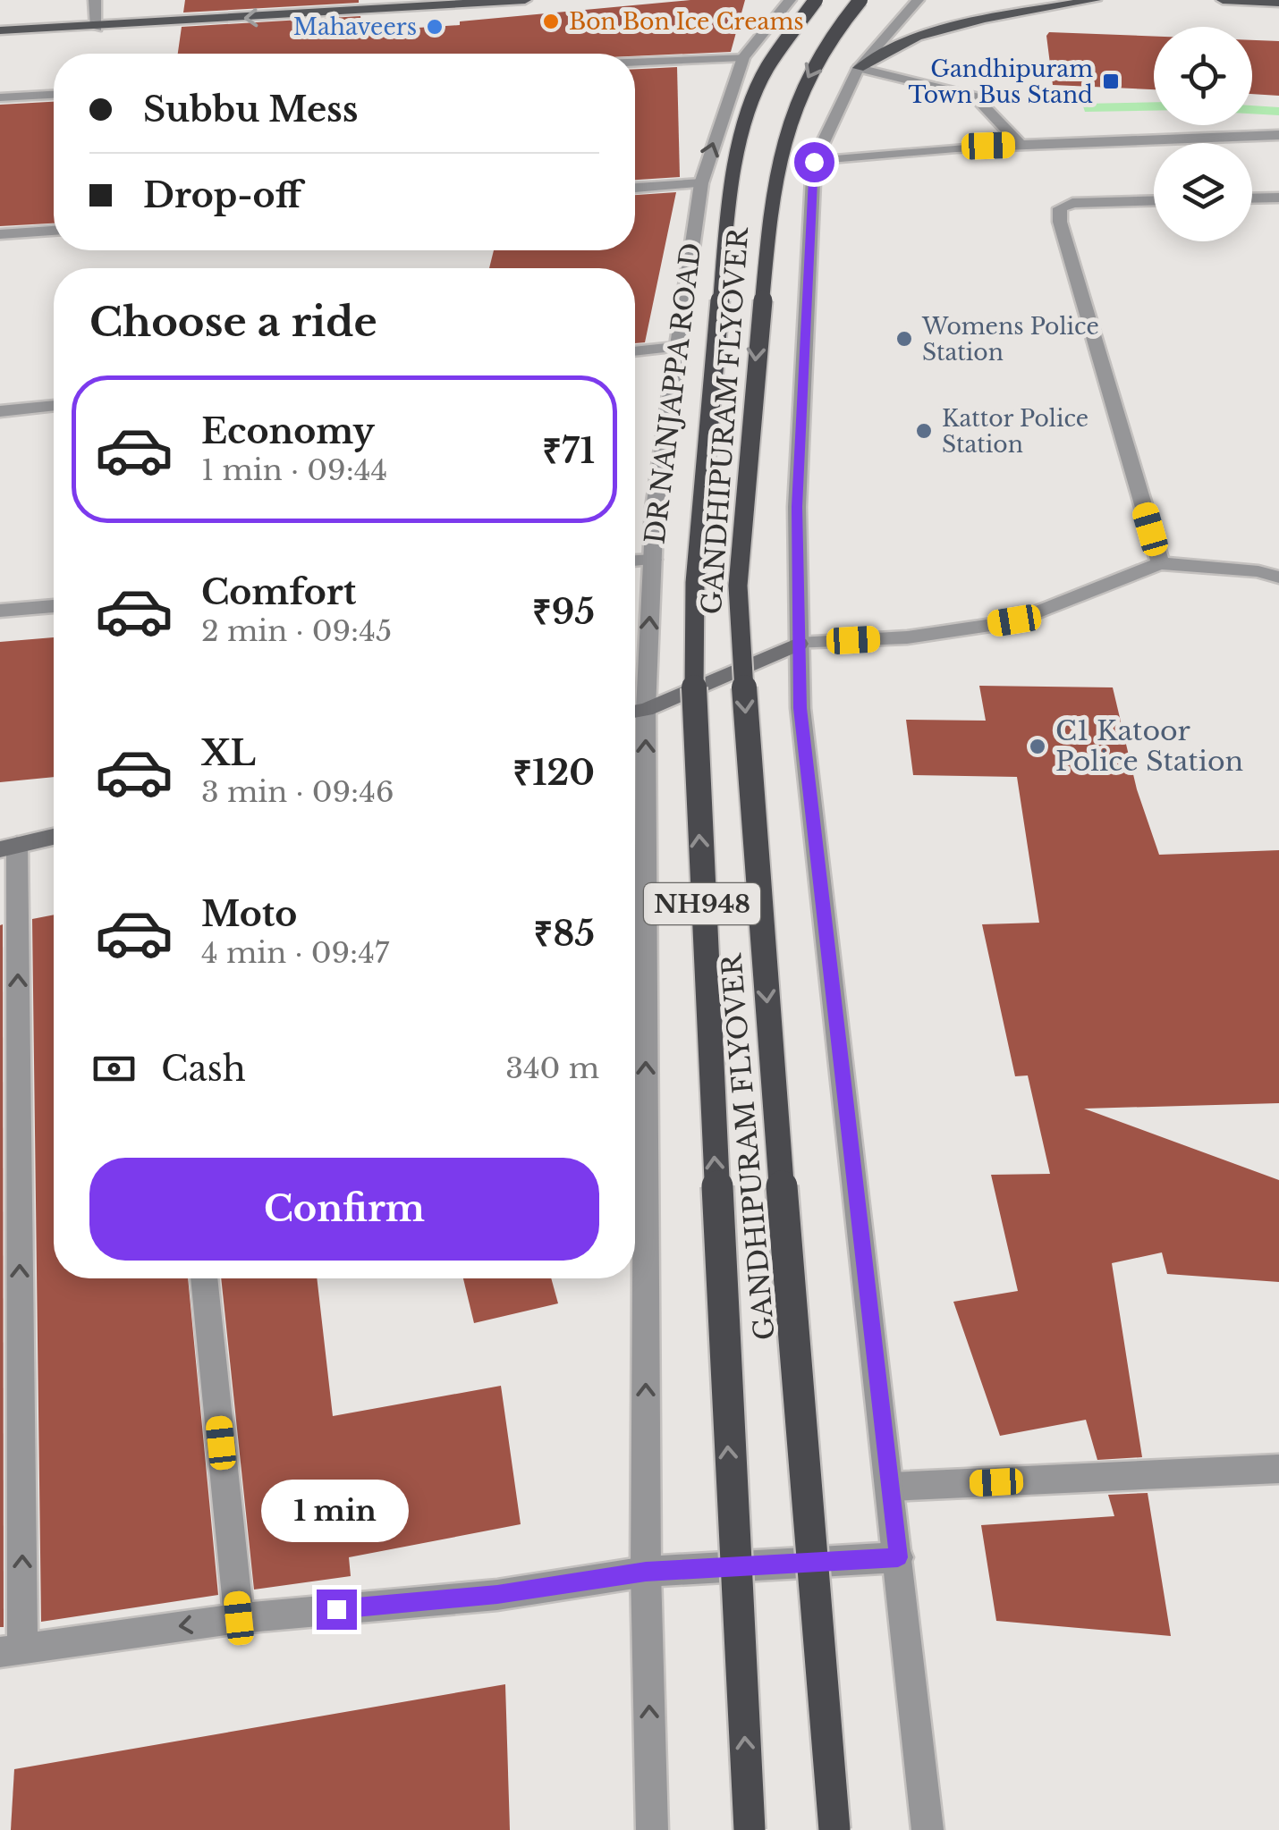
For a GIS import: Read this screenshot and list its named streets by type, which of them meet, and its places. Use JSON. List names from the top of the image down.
{
  "streets": {
    "highway": ["GANDHIPURAM FLYOVER", "NH948"],
    "street": ["DR NANJAPPA ROAD"]
  },
  "places": {
    "other": [
      "Bon Bon Ice Creams",
      "Mahaveers",
      "Womens Police Station",
      "Kattor Police Station",
      "C1 Katoor Police Station"
    ],
    "transit": ["Gandhipuram Town Bus Stand"]
  },
  "page": {
    "banner": ["Subbu Mess", "Drop-off"],
    "heading": "Choose a ride",
    "list": [
      {
        "name": "Economy",
        "note": "1 min · 09:44",
        "value": "₹71"
      },
      {
        "name": "Comfort",
        "note": "2 min · 09:45",
        "value": "₹95"
      },
      {
        "name": "XL",
        "note": "3 min · 09:46",
        "value": "₹120"
      },
      {
        "name": "Moto",
        "note": "4 min · 09:47",
        "value": "₹85"
      }
    ],
    "pay": ["Cash", "340 m"],
    "buttons": "Confirm",
    "bubble": "1 min"
  }
}
